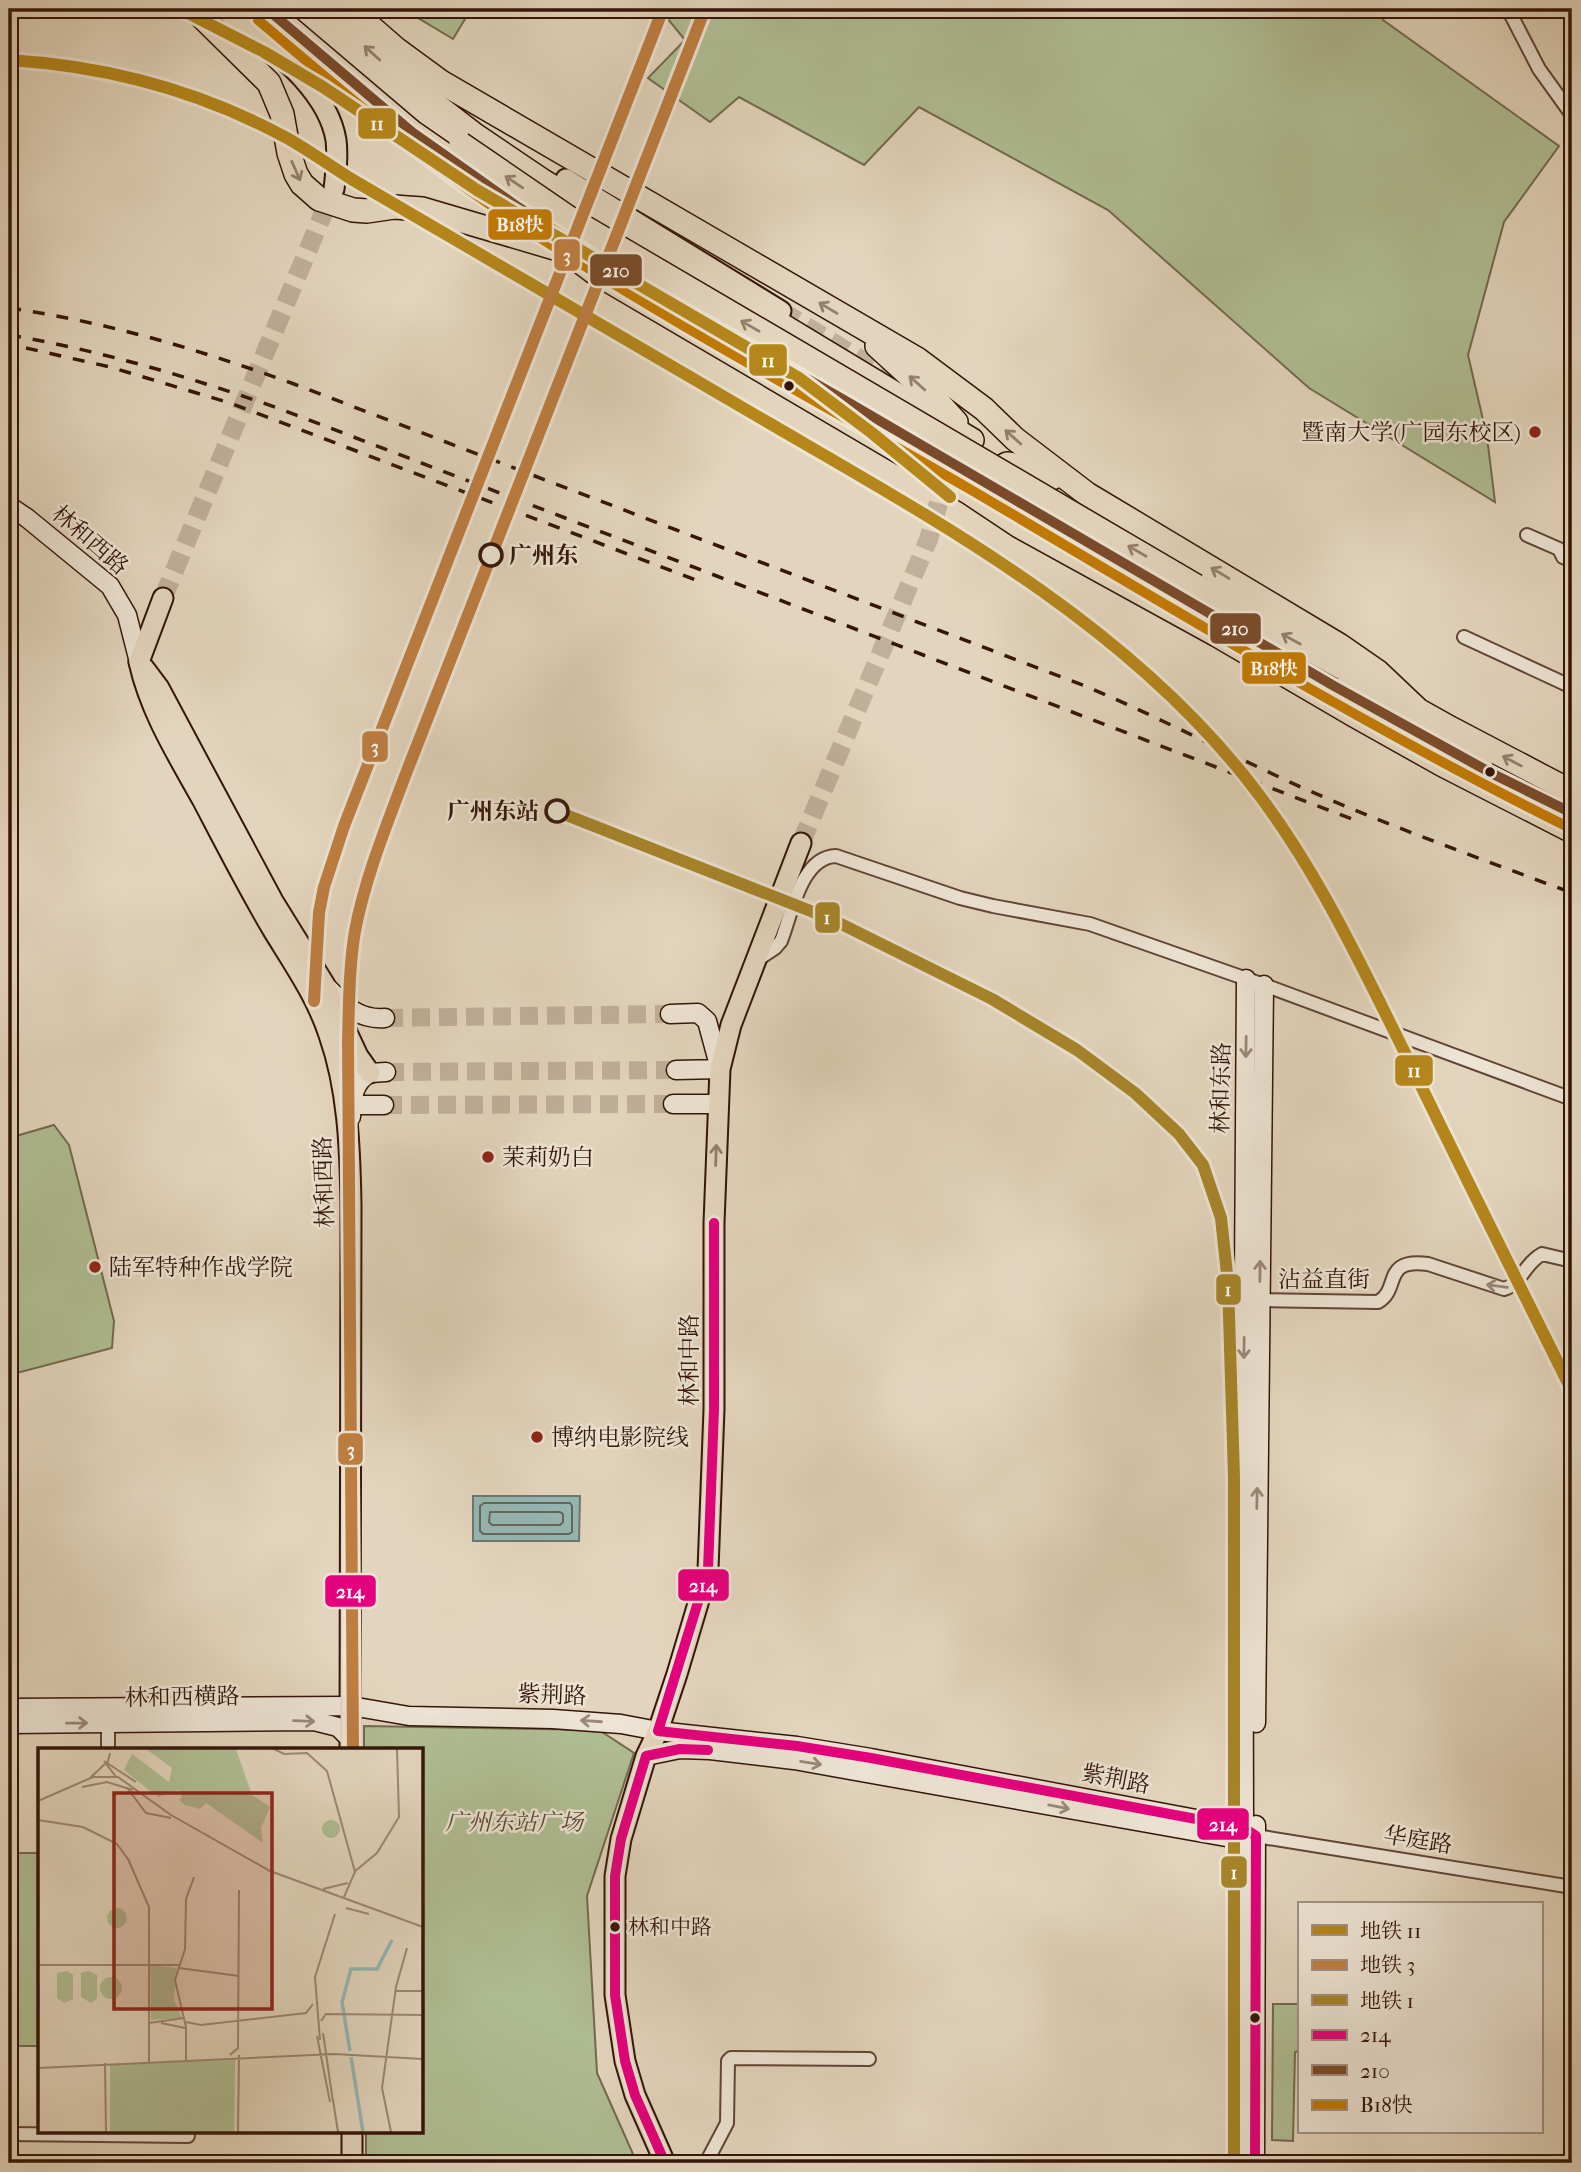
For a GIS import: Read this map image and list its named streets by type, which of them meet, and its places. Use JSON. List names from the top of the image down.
{
  "streets": {
    "main road": ["林和西路", "林和中路"],
    "street": [
      "林和东路",
      "沾益直街",
      "紫荆路",
      "林和西横路",
      "华庭路"
    ]
  },
  "crossings": [
    ["林和西路", "紫荆路"],
    ["林和西路", "林和西横路"],
    ["林和东路", "沾益直街"],
    ["林和东路", "紫荆路"],
    ["林和东路", "华庭路"],
    ["林和中路", "紫荆路"],
    ["紫荆路", "林和西横路"],
    ["紫荆路", "华庭路"]
  ],
  "one_way": ["沾益直街", "林和中路"],
  "parks": ["广州东站广场"],
  "places": [
    "暨南大学(广园东校区)",
    "广州东",
    "广州东站",
    "茉莉奶白",
    "陆军特种作战学院",
    "博纳电影院线",
    "林和中路"
  ],
  "lines": [
    "metro line 11",
    "metro line 3",
    "transit line 210",
    "transit line B18快",
    "metro line 1",
    "transit line 214"
  ],
  "legend": [
    "地铁 11",
    "地铁 3",
    "地铁 1",
    "214",
    "210",
    "B18快"
  ]
}
